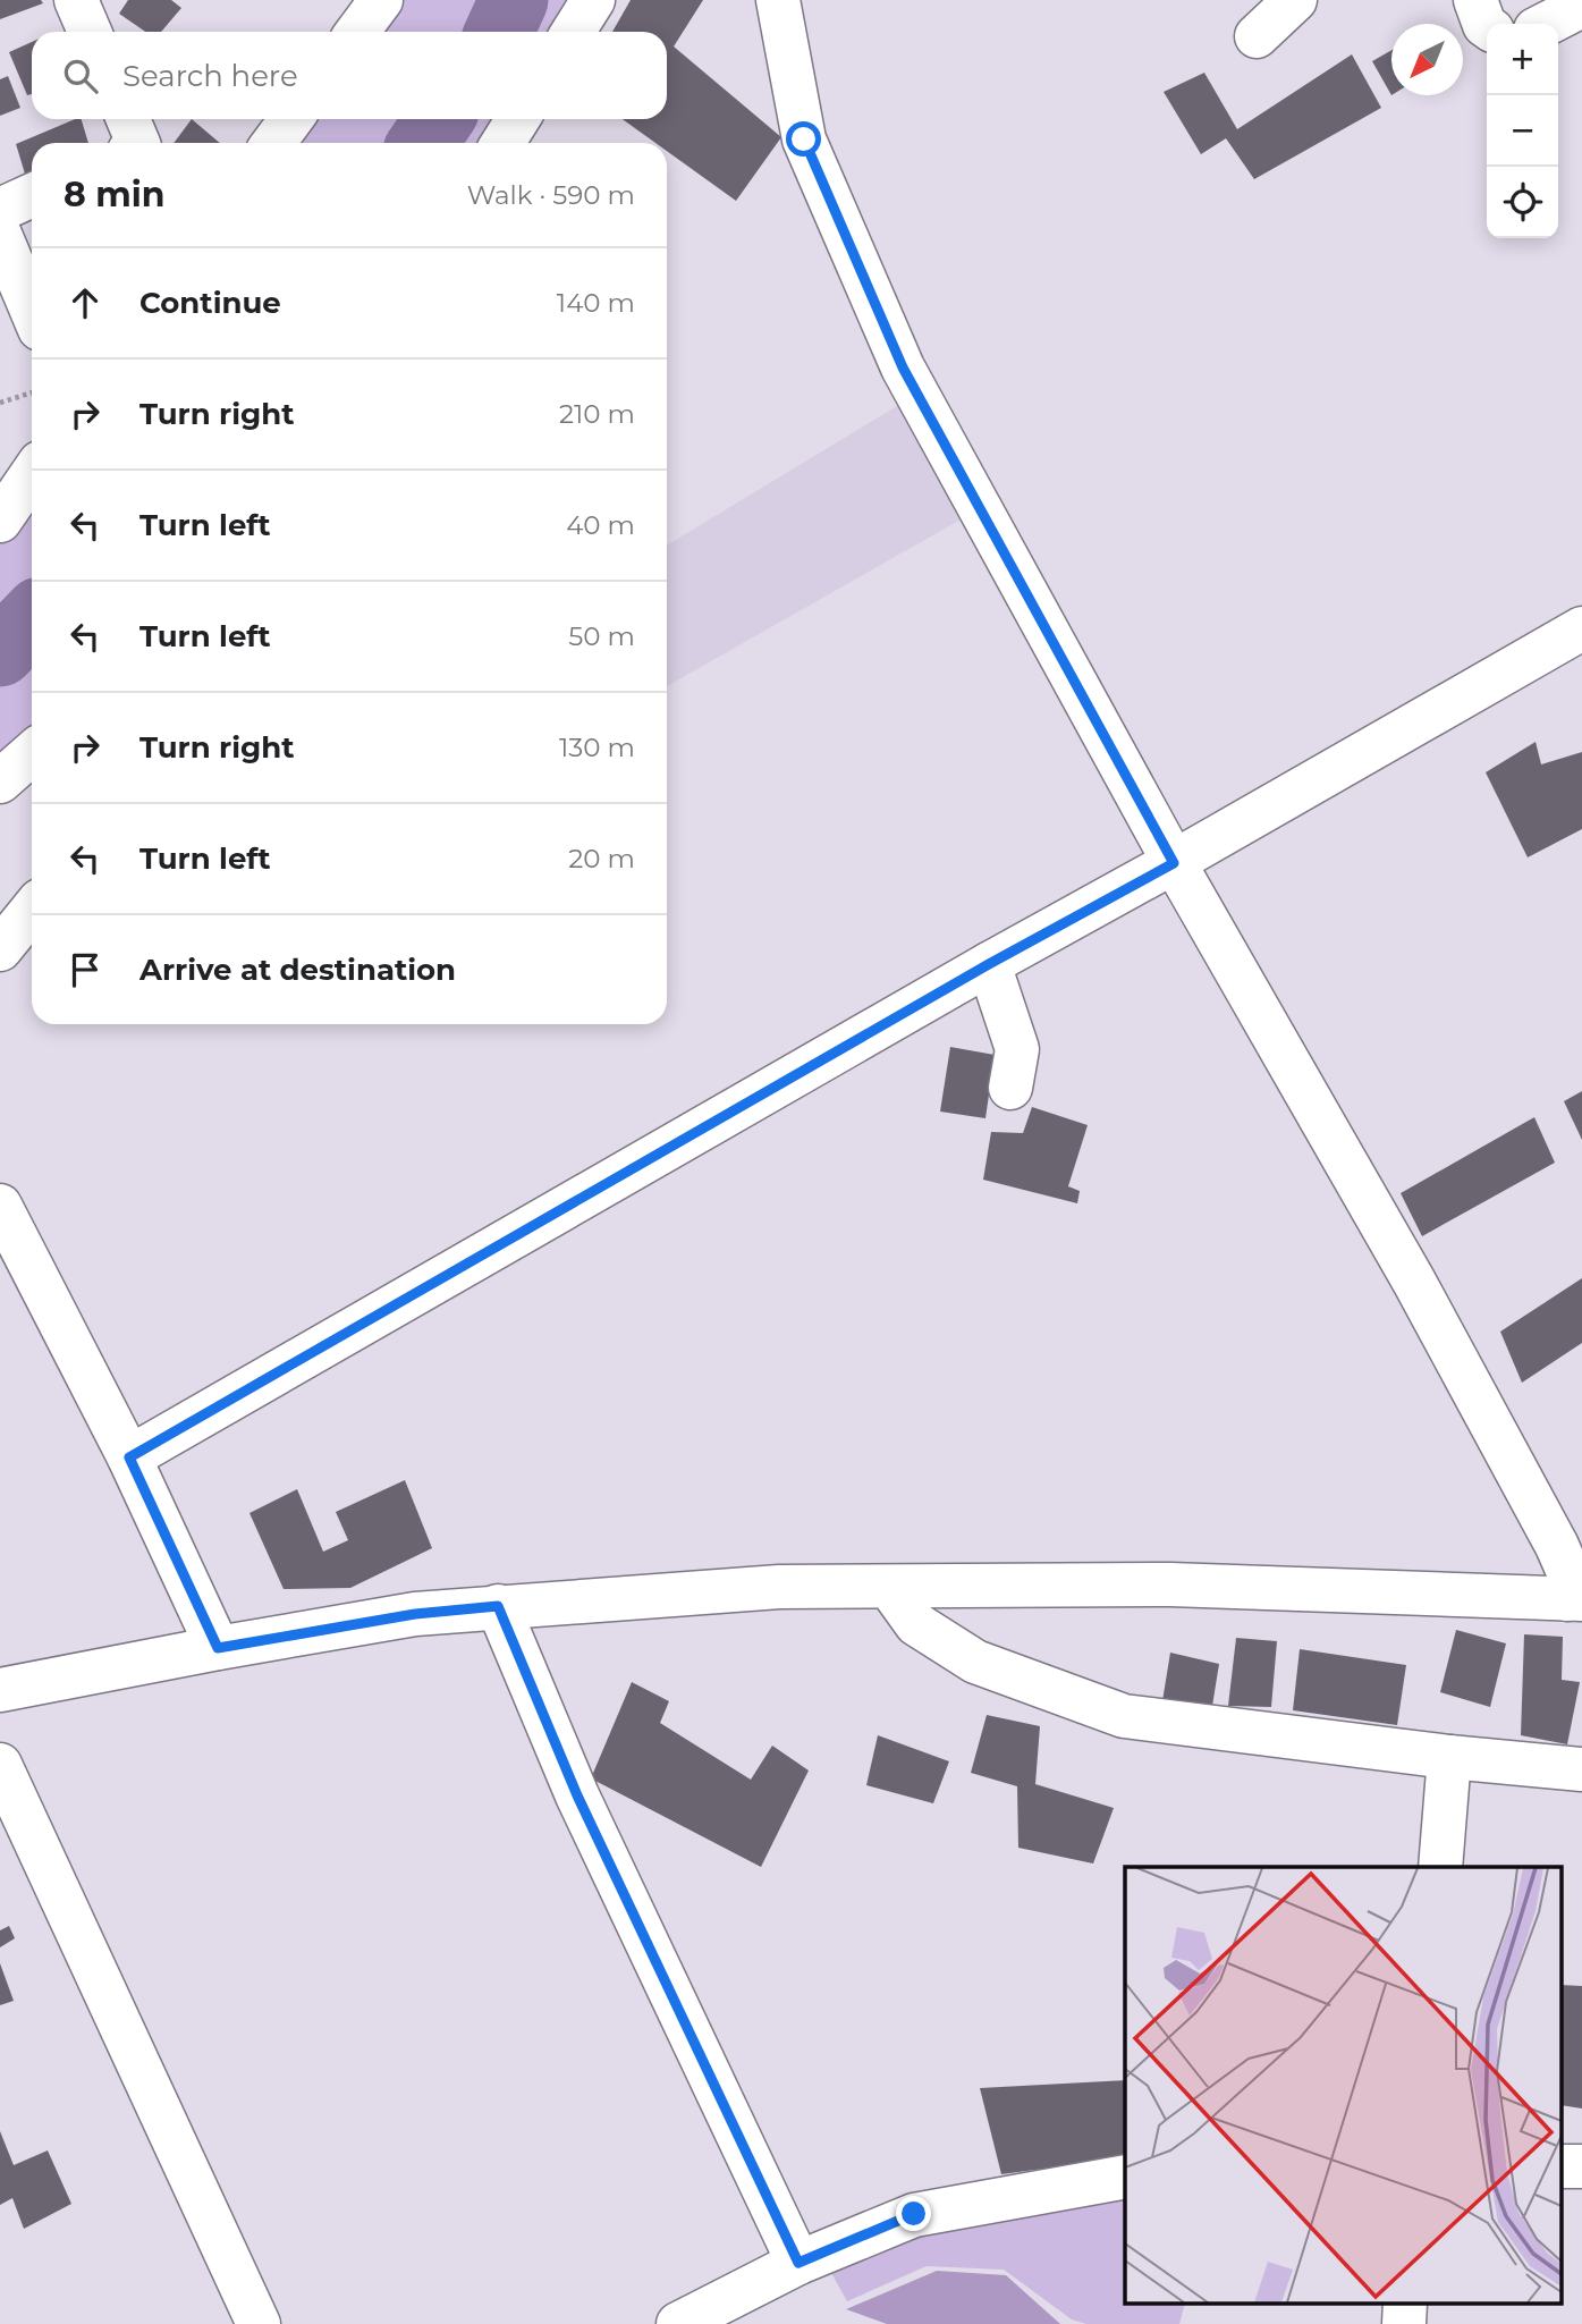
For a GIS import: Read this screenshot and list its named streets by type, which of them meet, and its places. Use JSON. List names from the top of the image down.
{
  "north": "bottom left",
  "page": {
    "map_buttons": ["+", "−"],
    "search": "Search here",
    "heading": ["8 min", "Walk · 590 m"],
    "list": [
      ["Continue", "140 m"],
      ["Turn right", "210 m"],
      ["Turn left", "40 m"],
      ["Turn left", "50 m"],
      ["Turn right", "130 m"],
      ["Turn left", "20 m"],
      "Arrive at destination"
    ]
  }
}
